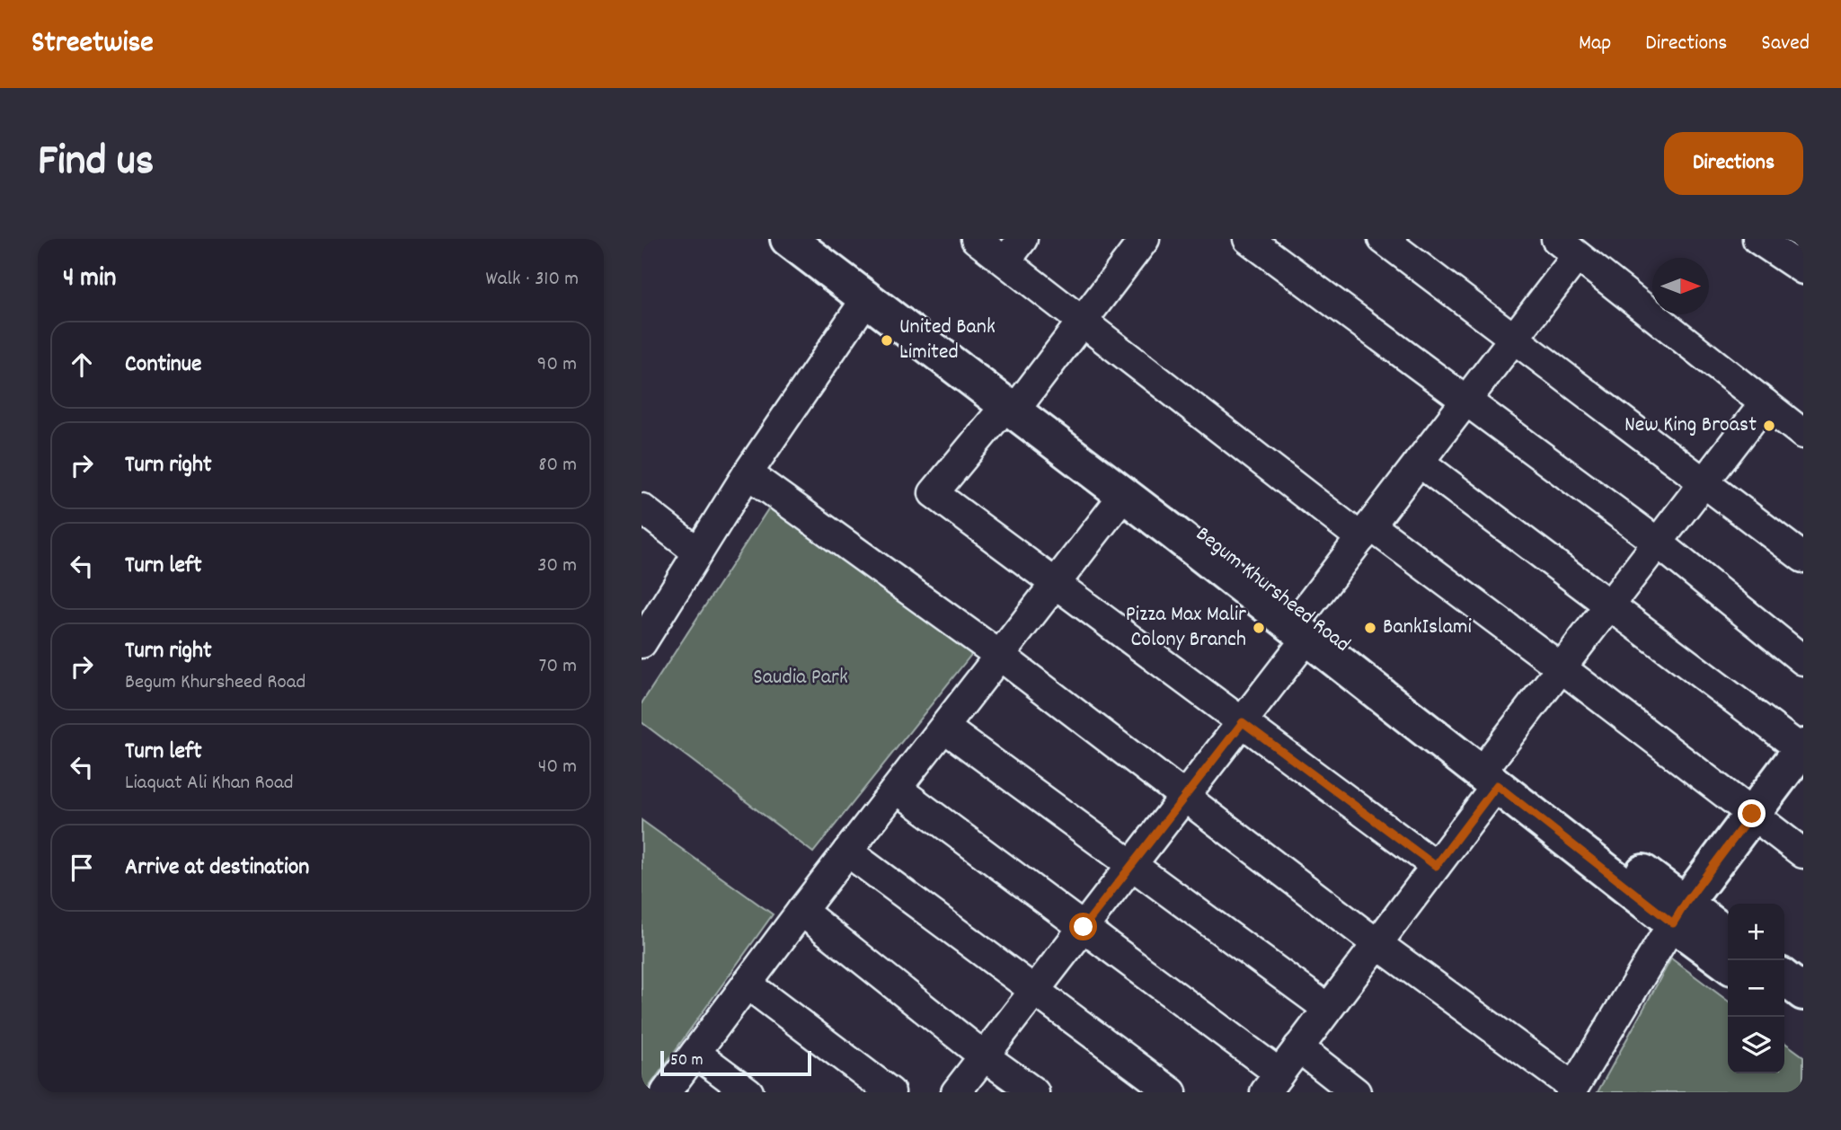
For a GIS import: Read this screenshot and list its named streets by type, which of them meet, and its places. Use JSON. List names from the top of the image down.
{
  "streets": {
    "main road": ["Begum Khursheed Road"]
  },
  "parks": ["Saudia Park"],
  "places": [
    "United Bank Limited",
    "New King Broast",
    "Pizza Max Malir Colony Branch",
    "BankIslami"
  ],
  "scale_bar": "50 m",
  "north": "right",
  "page": {
    "header": "Streetwise",
    "nav": ["Map", "Directions", "Saved"],
    "title": "Find us",
    "buttons": "Directions",
    "heading": ["4 min", "Walk · 310 m"],
    "list": [
      ["Continue", "90 m"],
      ["Turn right", "80 m"],
      ["Turn left", "30 m"],
      ["Turn right", "Begum Khursheed Road", "70 m"],
      ["Turn left", "Liaquat Ali Khan Road", "40 m"],
      "Arrive at destination"
    ],
    "map_buttons": ["+", "−"],
    "scale": "50 m"
  }
}
